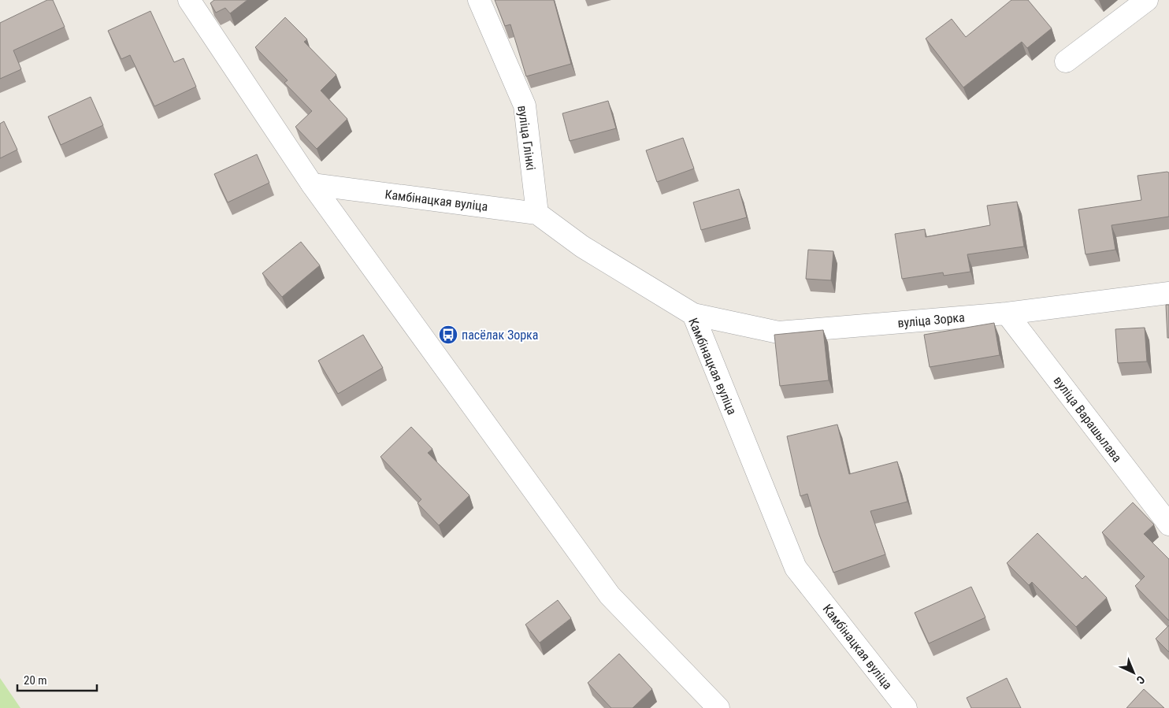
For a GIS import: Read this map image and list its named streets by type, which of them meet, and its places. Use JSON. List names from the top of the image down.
{
  "streets": {
    "street": [
      "вуліца Глінкі",
      "Камбінацкая вуліца",
      "вуліца Зорка",
      "вуліца Варашылава"
    ]
  },
  "crossings": [
    ["вуліца Глінкі", "Камбінацкая вуліца"],
    ["Камбінацкая вуліца", "вуліца Зорка"],
    ["вуліца Зорка", "вуліца Варашылава"]
  ],
  "places": {
    "bus stop": ["пасёлак Зорка"]
  },
  "scale_bar": "20 m",
  "north": "bottom right"
}
